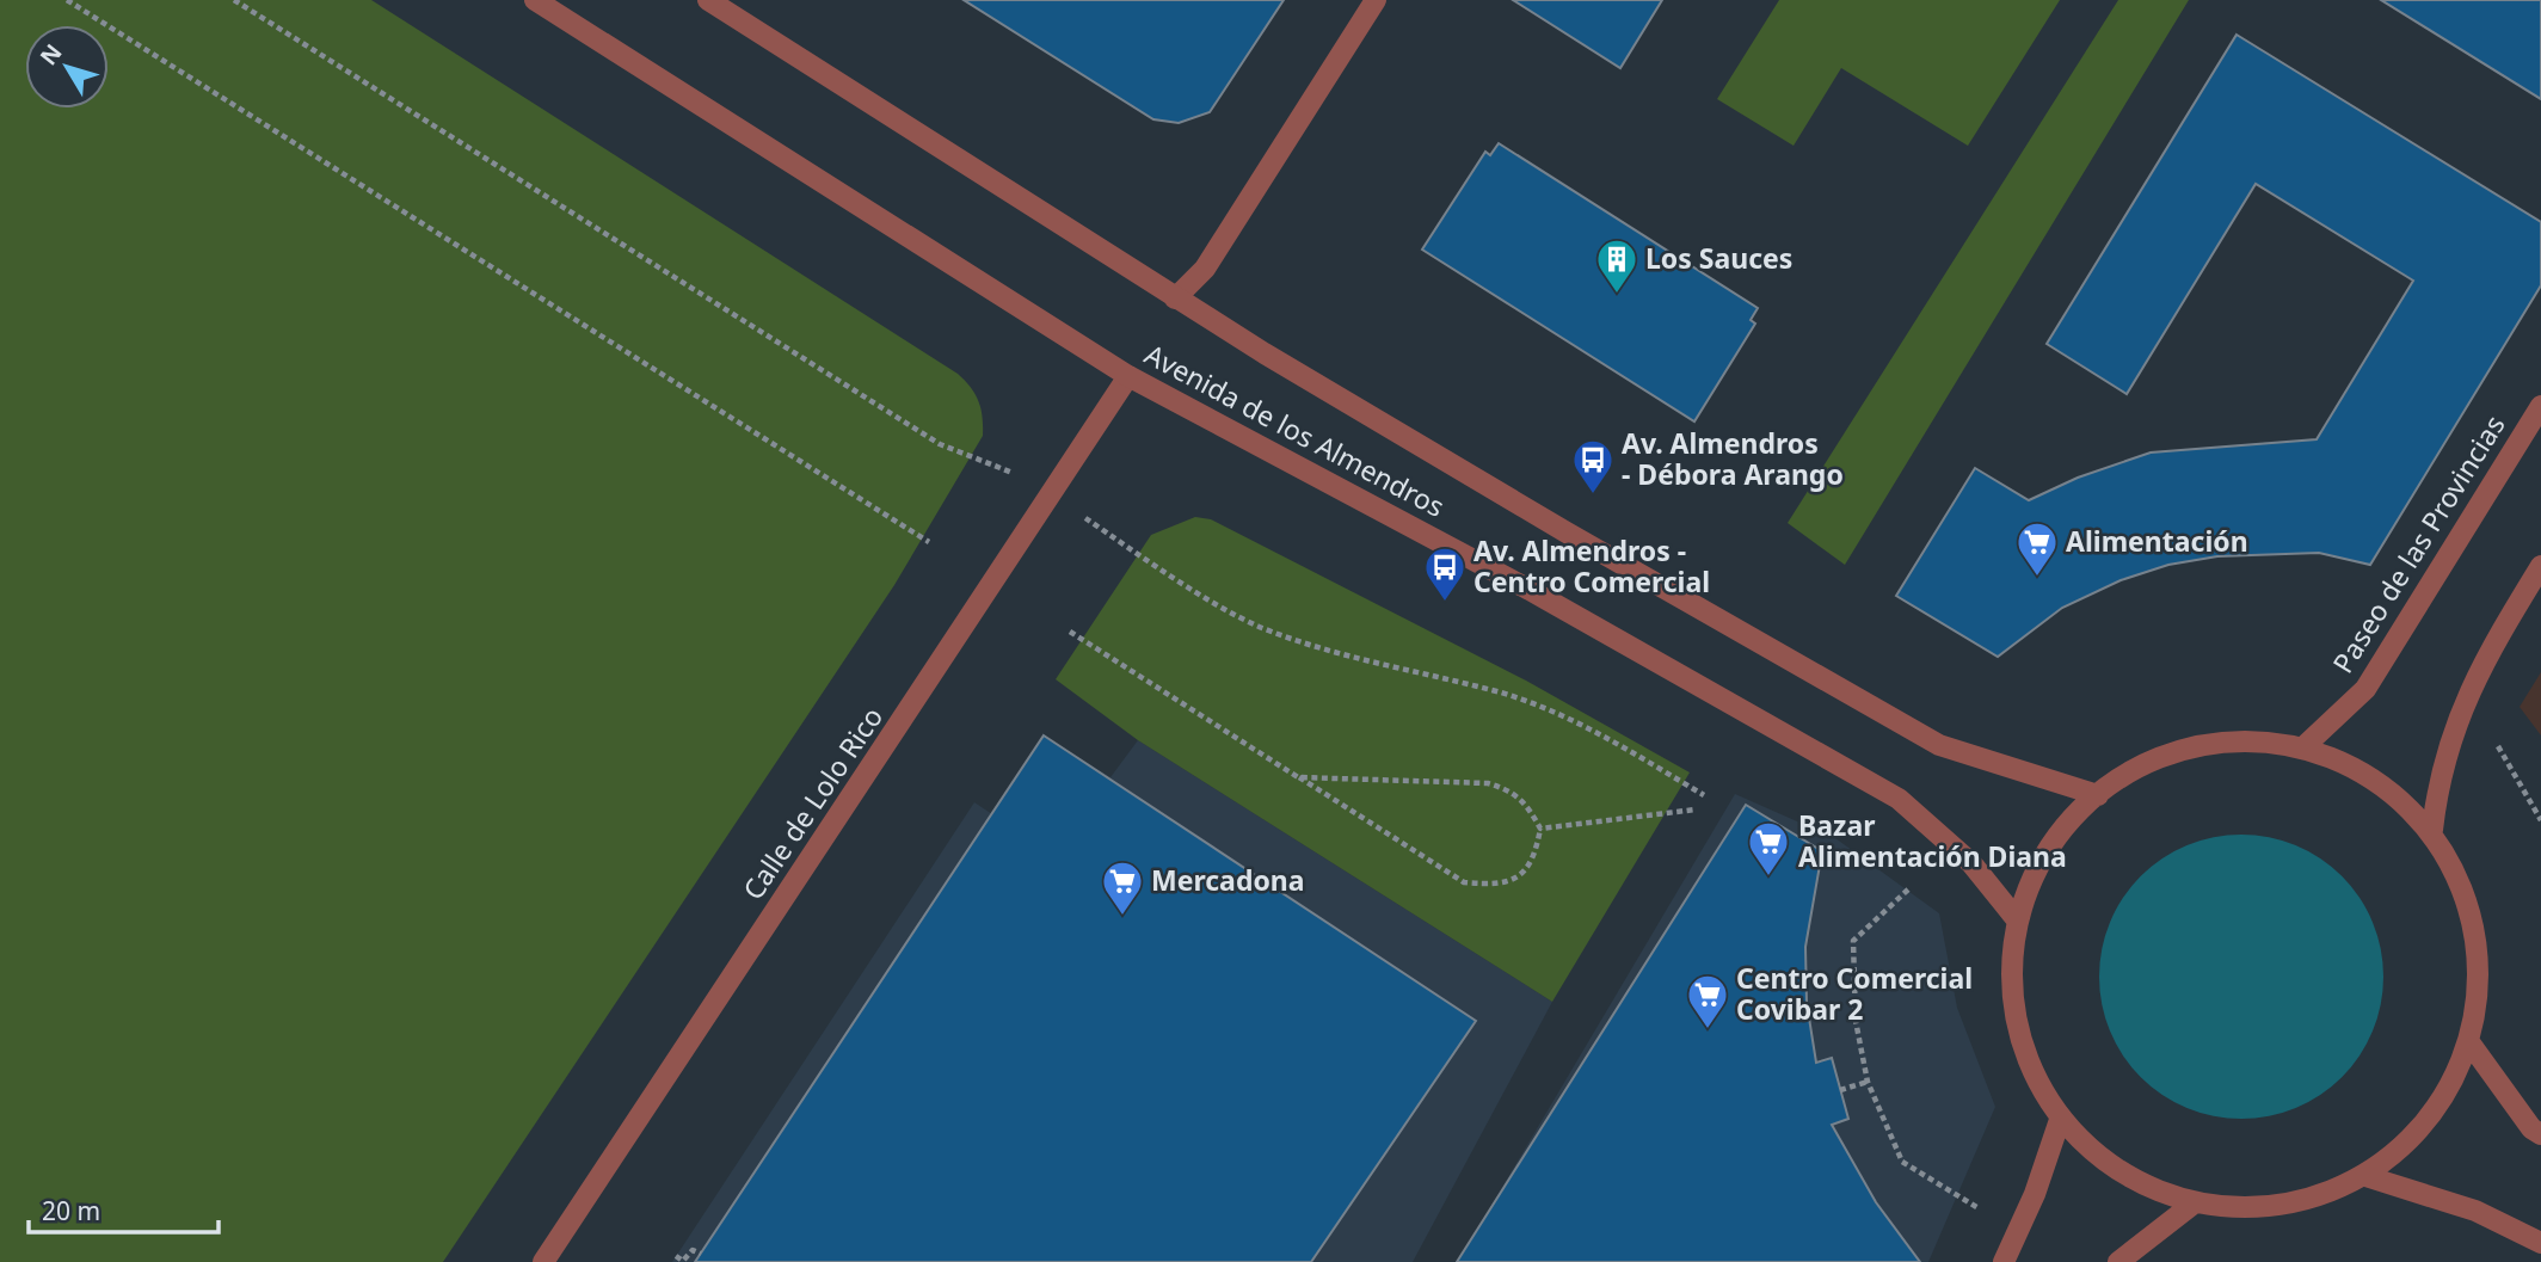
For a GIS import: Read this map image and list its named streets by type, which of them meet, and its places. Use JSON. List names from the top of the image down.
{
  "streets": {
    "street": ["Avenida de los Almendros", "Paseo de las Provincias", "Calle de Lolo Rico"]
  },
  "crossings": [
    ["Avenida de los Almendros", "Calle de Lolo Rico"]
  ],
  "places": {
    "building": ["Los Sauces"],
    "bus stop": ["Av. Almendros - Débora Arango", "Av. Almendros - Centro Comercial"],
    "supermarket": [
      "Alimentación",
      "Bazar Alimentación Diana",
      "Mercadona",
      "Centro Comercial Covibar 2"
    ]
  },
  "scale_bar": "20 m",
  "north": "top left"
}
